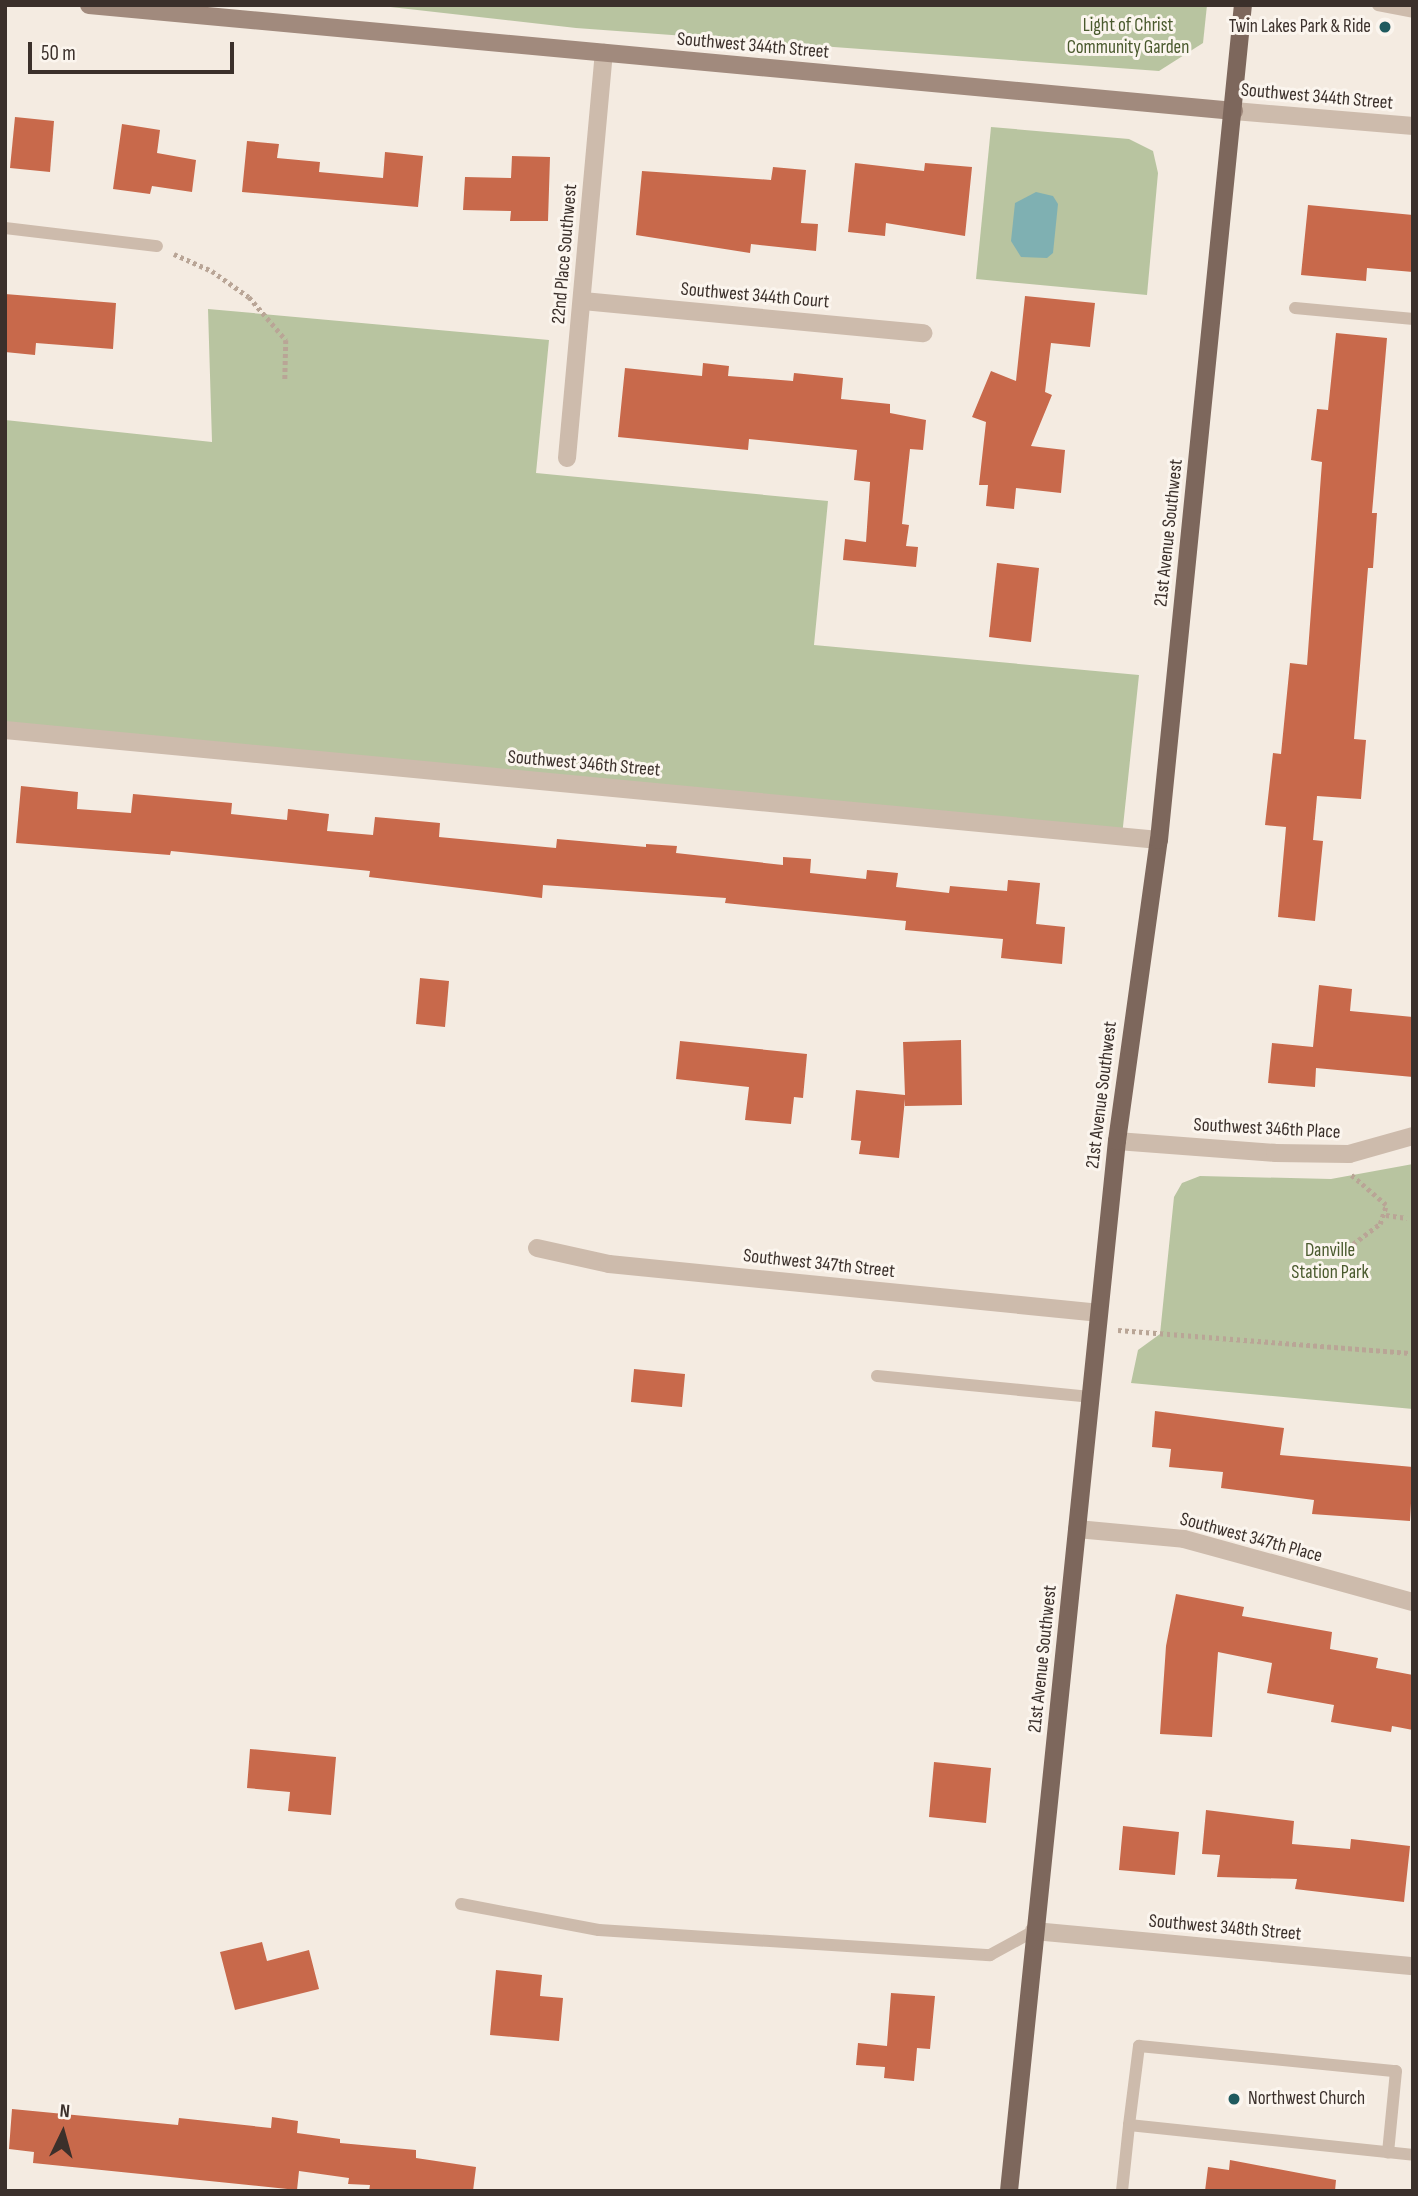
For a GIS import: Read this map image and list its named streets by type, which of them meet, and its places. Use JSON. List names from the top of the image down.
{
  "streets": {
    "main road": ["21st Avenue Southwest"],
    "street": [
      "Southwest 344th Street",
      "22nd Place Southwest",
      "Southwest 344th Court",
      "Southwest 346th Street",
      "Southwest 346th Place",
      "Southwest 347th Street",
      "Southwest 347th Place",
      "Southwest 348th Street"
    ]
  },
  "crossings": [
    ["Southwest 344th Street", "22nd Place Southwest"],
    ["Southwest 344th Street", "21st Avenue Southwest"],
    ["22nd Place Southwest", "Southwest 344th Court"],
    ["21st Avenue Southwest", "Southwest 346th Street"],
    ["21st Avenue Southwest", "Southwest 346th Place"],
    ["21st Avenue Southwest", "Southwest 347th Street"],
    ["21st Avenue Southwest", "Southwest 347th Place"],
    ["21st Avenue Southwest", "Southwest 348th Street"]
  ],
  "parks": ["Light of Christ Community Garden", "Danville Station Park"],
  "places": ["Twin Lakes Park & Ride", "Northwest Church"],
  "scale_bar": "50 m",
  "north": "top"
}
